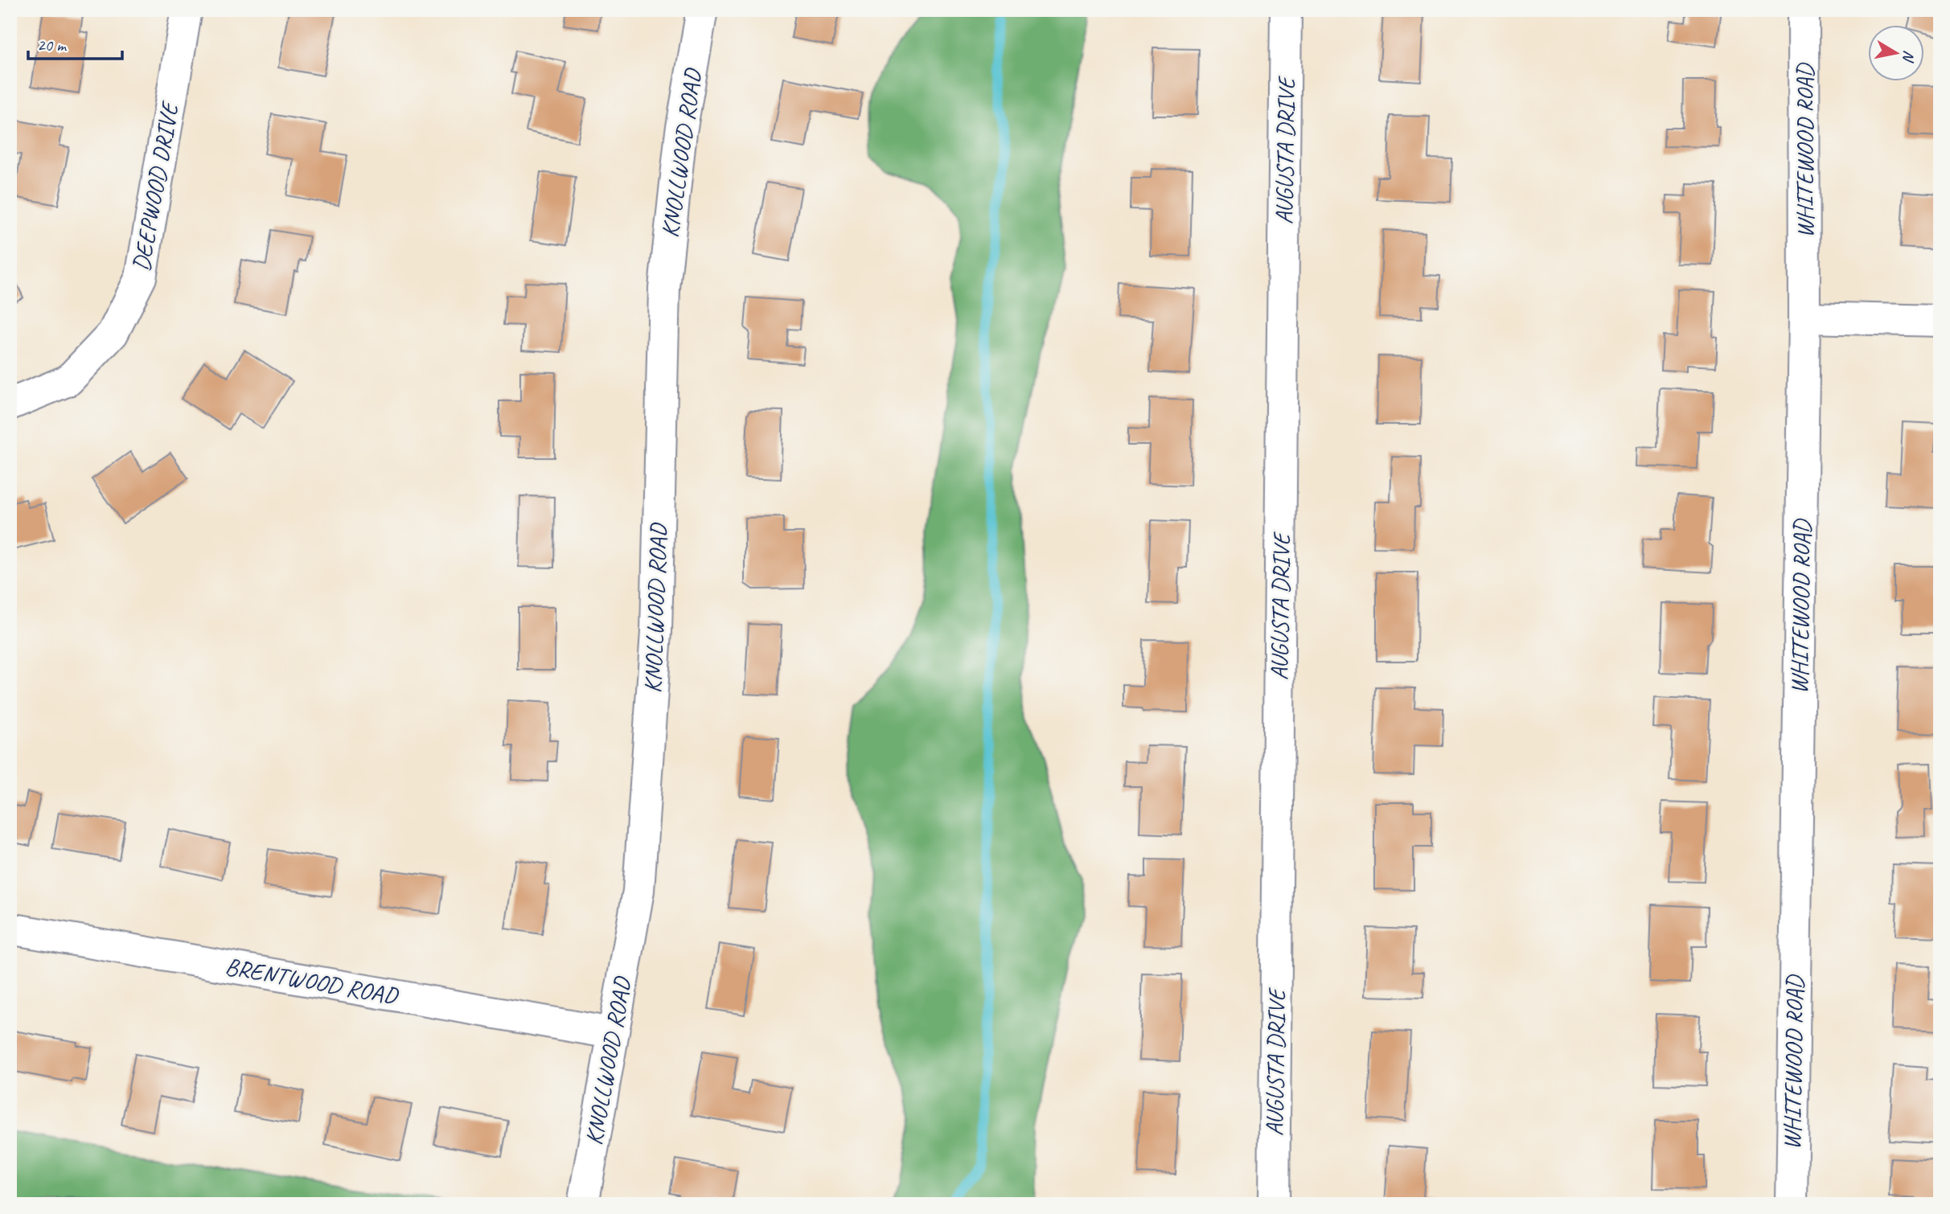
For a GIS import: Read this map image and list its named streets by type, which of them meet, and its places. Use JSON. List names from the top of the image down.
{
  "streets": {
    "street": [
      "AUGUSTA DRIVE",
      "WHITEWOOD ROAD",
      "KNOLLWOOD ROAD",
      "DEEPWOOD DRIVE",
      "BRENTWOOD ROAD"
    ]
  },
  "crossings": [
    ["KNOLLWOOD ROAD", "BRENTWOOD ROAD"]
  ],
  "scale_bar": "20 m",
  "north": "right"
}
